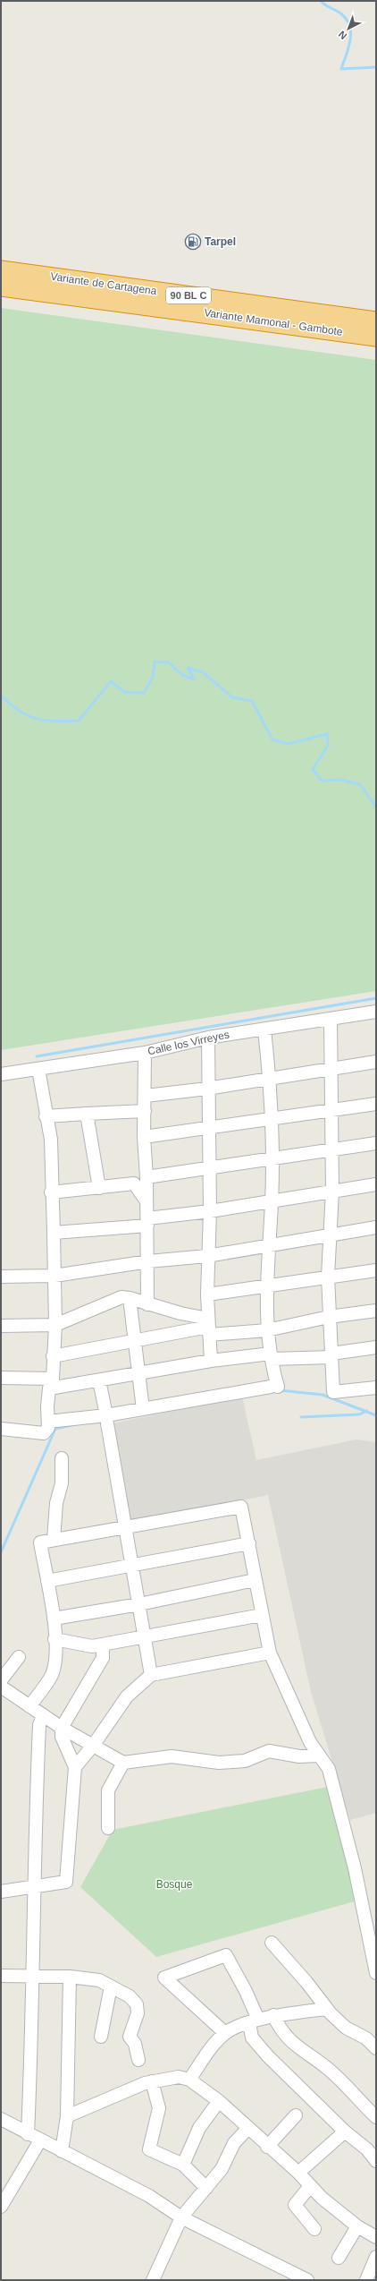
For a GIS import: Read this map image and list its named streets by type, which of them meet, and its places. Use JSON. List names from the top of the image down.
{
  "streets": {
    "highway": ["Variante de Cartagena", "90 BL C", "Variante Mamonal - Gambote"],
    "street": ["Calle los Virreyes"]
  },
  "parks": ["Bosque"],
  "places": {
    "fuel station": ["Tarpel"]
  },
  "north": "bottom left"
}
